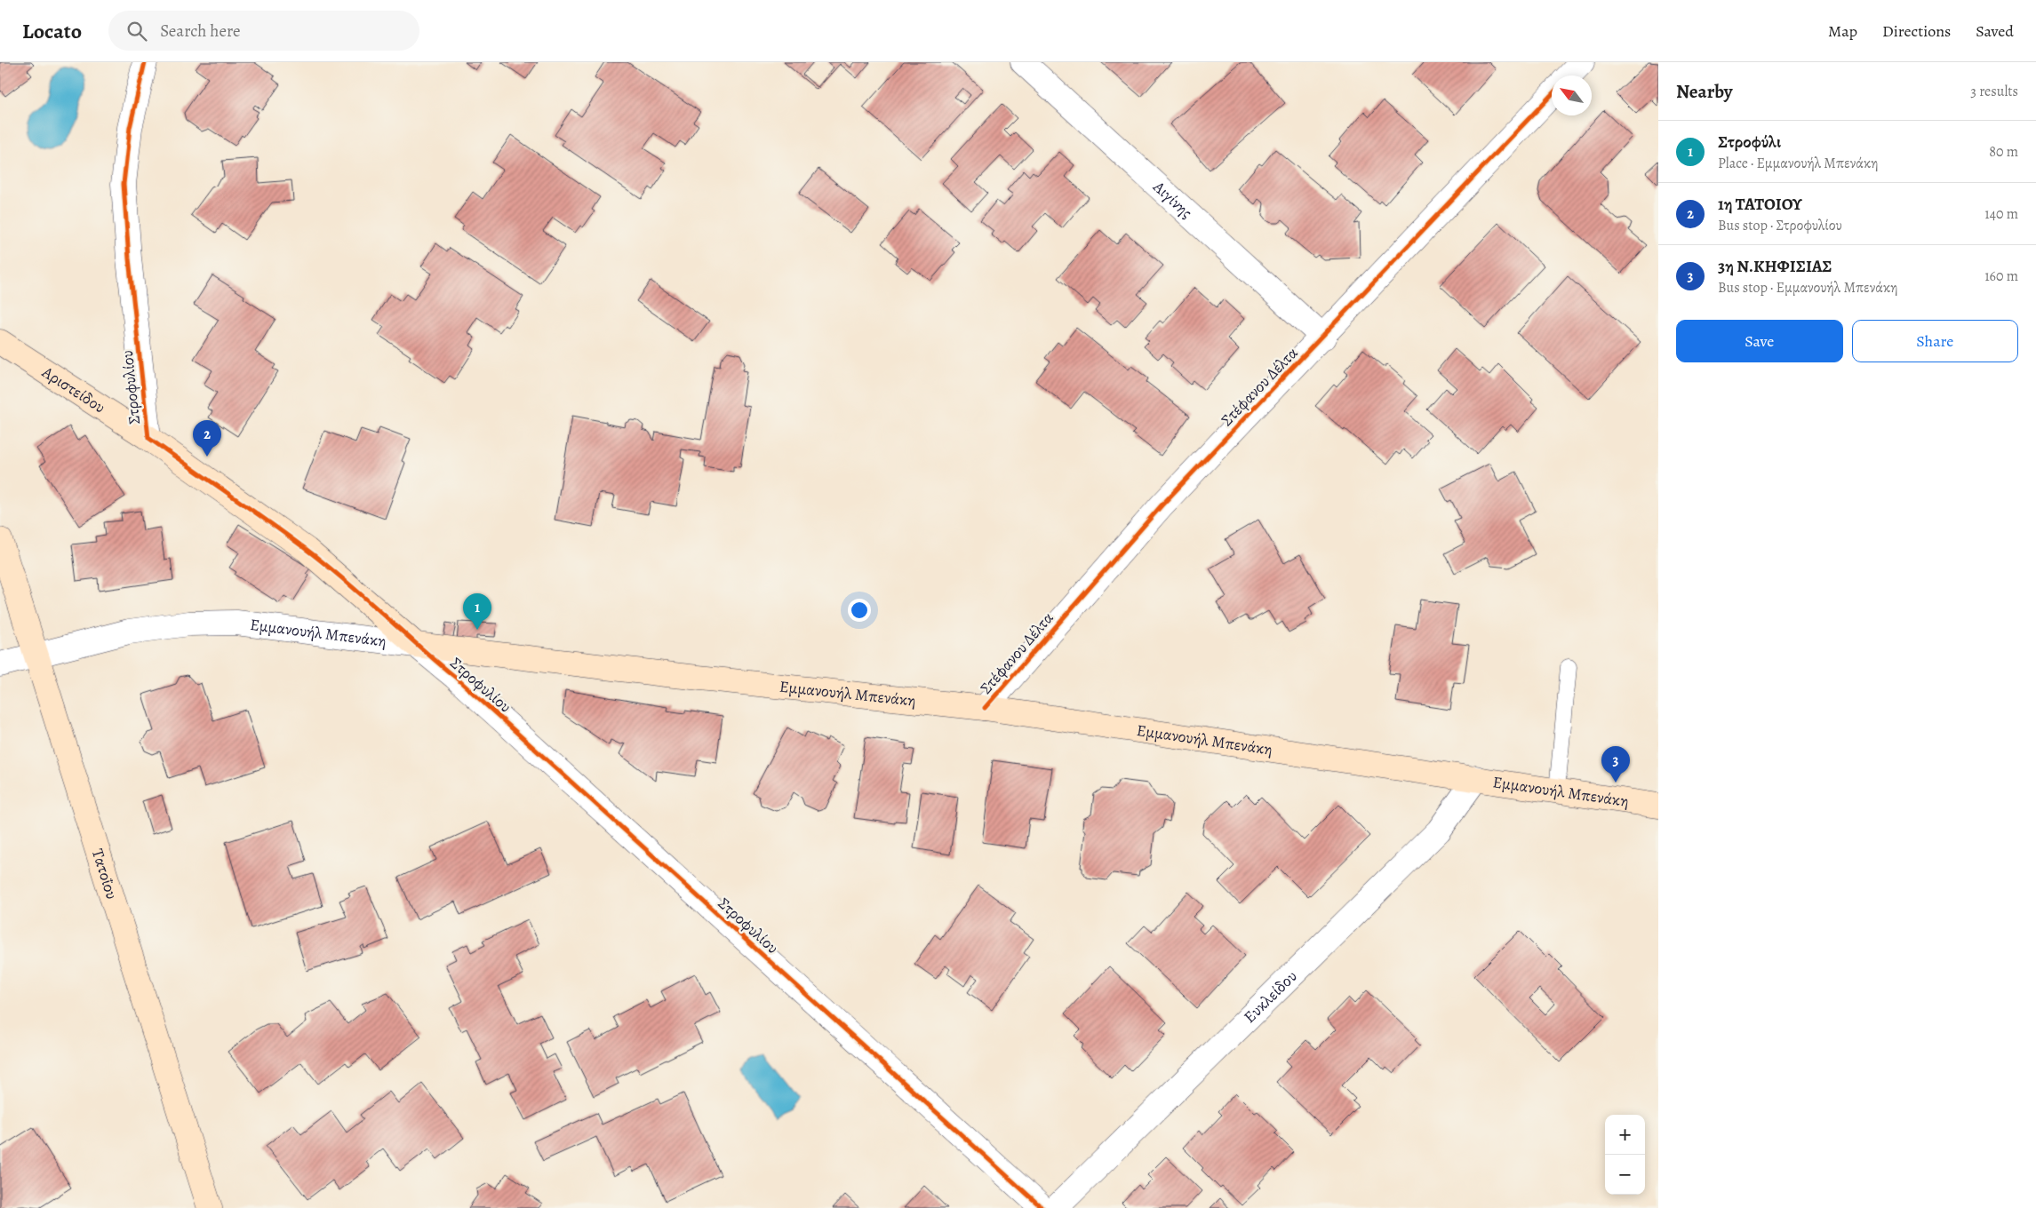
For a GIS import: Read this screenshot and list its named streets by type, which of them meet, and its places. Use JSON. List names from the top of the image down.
{
  "streets": {
    "main road": [
      "Στροφυλίου",
      "Αριστείδου",
      "Εμμανουήλ Μπενάκη",
      "Τατοΐου"
    ],
    "street": ["Αιγίνης", "Στέφανου Δέλτα", "Ευκλείδου"]
  },
  "crossings": [
    ["Αιγίνης", "Στέφανου Δέλτα"],
    ["Στέφανου Δέλτα", "Εμμανουήλ Μπενάκη"],
    ["Στροφυλίου", "Αριστείδου"],
    ["Στροφυλίου", "Εμμανουήλ Μπενάκη"],
    ["Εμμανουήλ Μπενάκη", "Τατοΐου"],
    ["Εμμανουήλ Μπενάκη", "Ευκλείδου"]
  ],
  "north": "top left",
  "page": {
    "header": "Locato",
    "search": "Search here",
    "nav": ["Map", "Directions", "Saved"],
    "heading": ["Nearby", "3 results"],
    "list": [
      {
        "mark": "1",
        "name": "Στροφύλι",
        "note": "Place · Εμμανουήλ Μπενάκη",
        "value": "80 m"
      },
      {
        "mark": "2",
        "name": "1η ΤΑΤΟΙΟΥ",
        "note": "Bus stop · Στροφυλίου",
        "value": "140 m"
      },
      {
        "mark": "3",
        "name": "3η Ν.ΚΗΦΙΣΙΑΣ",
        "note": "Bus stop · Εμμανουήλ Μπενάκη",
        "value": "160 m"
      }
    ],
    "buttons": ["Save", "Share"],
    "pins": ["2", "1", "3"],
    "map_buttons": ["+", "−"]
  }
}
